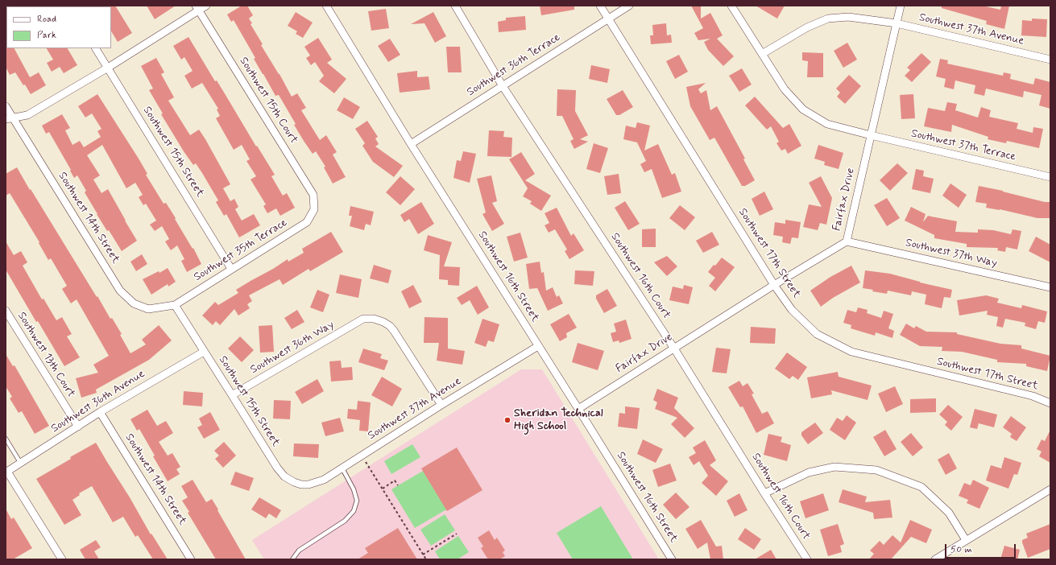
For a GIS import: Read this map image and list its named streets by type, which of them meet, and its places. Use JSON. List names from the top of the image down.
{
  "streets": {
    "street": [
      "Southwest 37th Avenue",
      "Southwest 36th Terrace",
      "Southwest 15th Court",
      "Southwest 37th Terrace",
      "Southwest 15th Street",
      "Fairfax Drive",
      "Southwest 14th Street",
      "Southwest 35th Terrace",
      "Southwest 17th Street",
      "Southwest 37th Way",
      "Southwest 16th Court",
      "Southwest 16th Street",
      "Southwest 36th Way",
      "Southwest 13th Court",
      "Southwest 36th Avenue"
    ]
  },
  "crossings": [
    ["Southwest 37th Avenue", "Southwest 37th Terrace"],
    ["Southwest 37th Avenue", "Southwest 15th Street"],
    ["Southwest 37th Avenue", "Fairfax Drive"],
    ["Southwest 37th Avenue", "Southwest 16th Street"],
    ["Southwest 37th Avenue", "Southwest 36th Way"],
    ["Southwest 36th Terrace", "Southwest 17th Street"],
    ["Southwest 36th Terrace", "Southwest 16th Court"],
    ["Southwest 36th Terrace", "Southwest 16th Street"],
    ["Southwest 15th Court", "Southwest 35th Terrace"],
    ["Southwest 37th Terrace", "Fairfax Drive"],
    ["Southwest 15th Street", "Southwest 14th Street"],
    ["Southwest 15th Street", "Southwest 35th Terrace"],
    ["Southwest 15th Street", "Southwest 36th Way"],
    ["Southwest 15th Street", "Southwest 36th Avenue"],
    ["Fairfax Drive", "Southwest 17th Street"],
    ["Fairfax Drive", "Southwest 37th Way"],
    ["Fairfax Drive", "Southwest 16th Court"],
    ["Fairfax Drive", "Southwest 16th Street"],
    ["Southwest 14th Street", "Southwest 35th Terrace"],
    ["Southwest 14th Street", "Southwest 36th Avenue"],
    ["Southwest 13th Court", "Southwest 36th Avenue"]
  ],
  "places": ["Sheridan Technical High School"],
  "legend": ["Road", "Park"],
  "scale_bar": "50 m"
}
